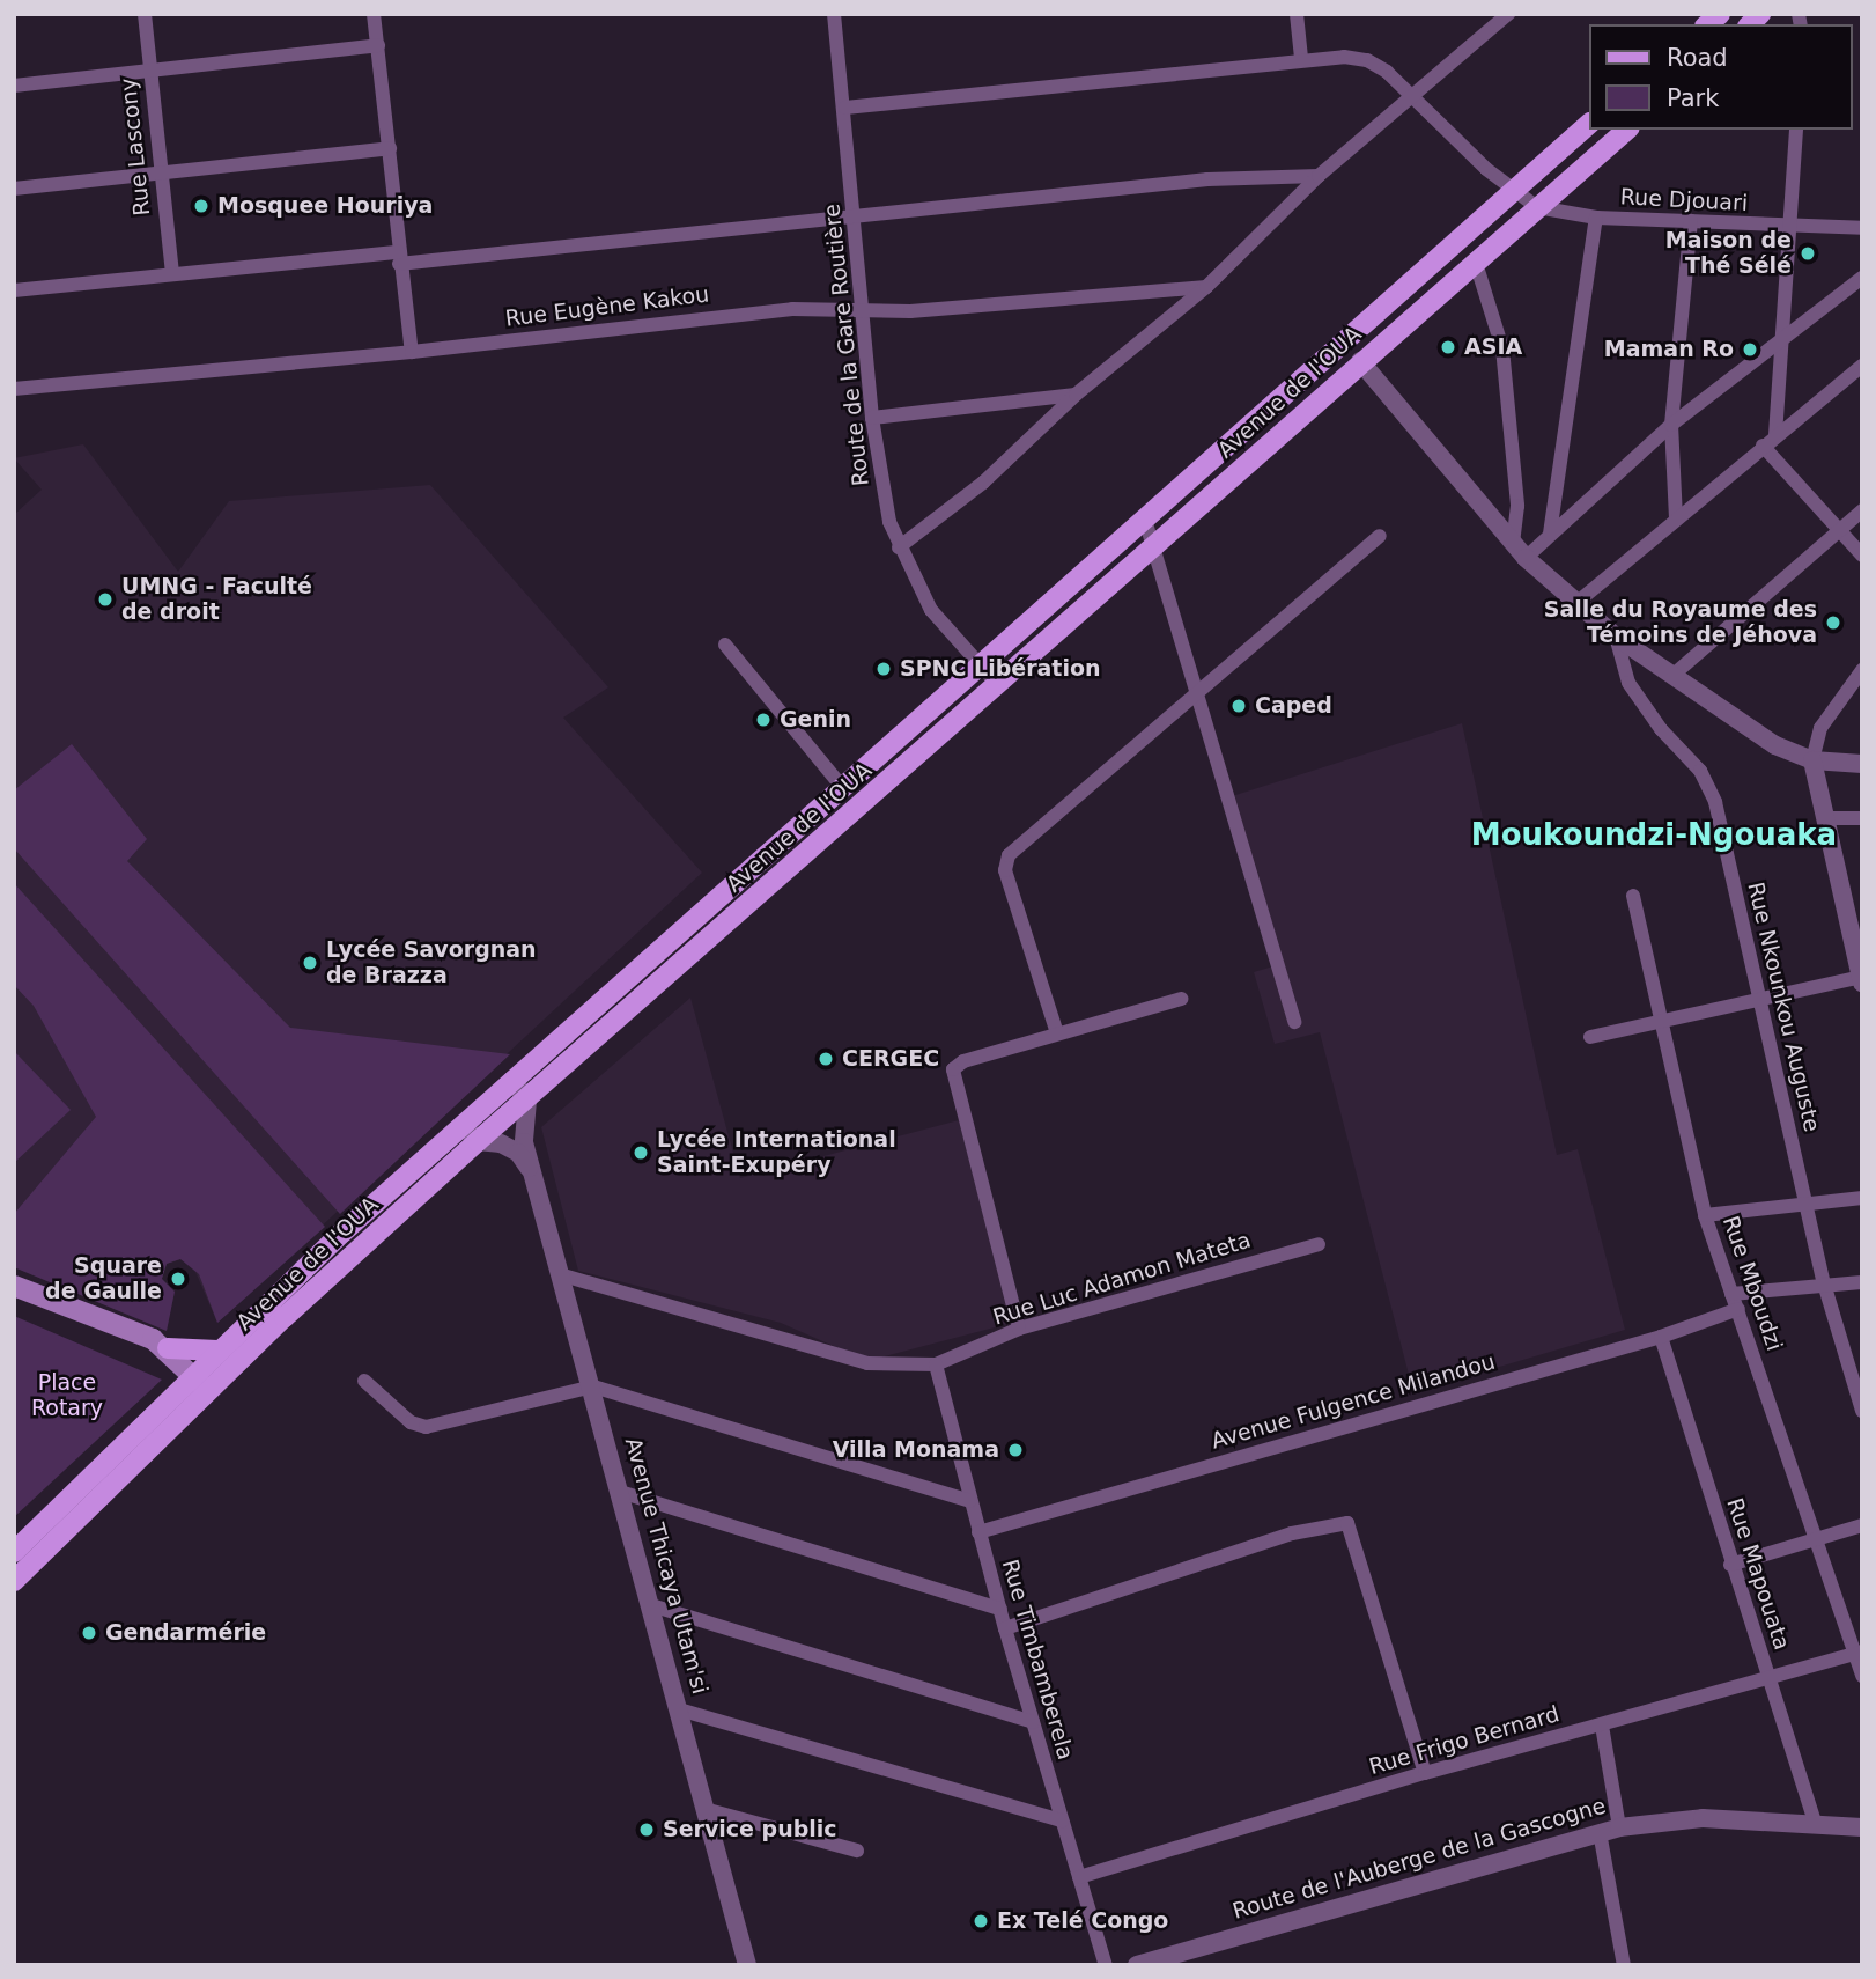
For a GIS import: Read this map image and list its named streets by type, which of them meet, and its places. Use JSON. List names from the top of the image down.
{
  "streets": {
    "main road": ["Avenue de l'OUA"],
    "street": [
      "Rue Lascony",
      "Rue Djouari",
      "Rue Eugène Kakou",
      "Route de la Gare Routière",
      "Rue Nkounkou Auguste",
      "Rue Luc Adamon Mateta",
      "Rue Mboudzi",
      "Avenue Fulgence Milandou",
      "Avenue Thicaya Utam'si",
      "Rue Mapouata",
      "Rue Timbamberela",
      "Rue Frigo Bernard",
      "Route de l'Auberge de la Gascogne"
    ]
  },
  "crossings": [
    ["Rue Djouari", "Route de la Gare Routière"],
    ["Rue Djouari", "Avenue de l'OUA"],
    ["Rue Eugène Kakou", "Route de la Gare Routière"],
    ["Route de la Gare Routière", "Avenue de l'OUA"],
    ["Avenue de l'OUA", "Avenue Thicaya Utam'si"],
    ["Rue Luc Adamon Mateta", "Avenue Thicaya Utam'si"],
    ["Rue Luc Adamon Mateta", "Rue Timbamberela"],
    ["Rue Mboudzi", "Avenue Fulgence Milandou"],
    ["Rue Mboudzi", "Rue Frigo Bernard"],
    ["Avenue Fulgence Milandou", "Rue Mapouata"],
    ["Avenue Fulgence Milandou", "Rue Timbamberela"],
    ["Rue Mapouata", "Rue Frigo Bernard"],
    ["Rue Mapouata", "Route de l'Auberge de la Gascogne"],
    ["Rue Timbamberela", "Rue Frigo Bernard"]
  ],
  "districts": ["Moukoundzi-Ngouaka"],
  "parks": ["Place Rotary"],
  "places": [
    "Mosquee Houriya",
    "Maison de Thé Sélé",
    "ASIA",
    "Maman Ro",
    "UMNG - Faculté de droit",
    "Salle du Royaume des Témoins de Jéhova",
    "SPNC Libération",
    "Caped",
    "Genin",
    "Lycée Savorgnan de Brazza",
    "CERGEC",
    "Lycée International Saint-Exupéry",
    "Square de Gaulle",
    "Villa Monama",
    "Gendarmérie",
    "Service public",
    "Ex Telé Congo"
  ],
  "legend": ["Road", "Park"]
}
